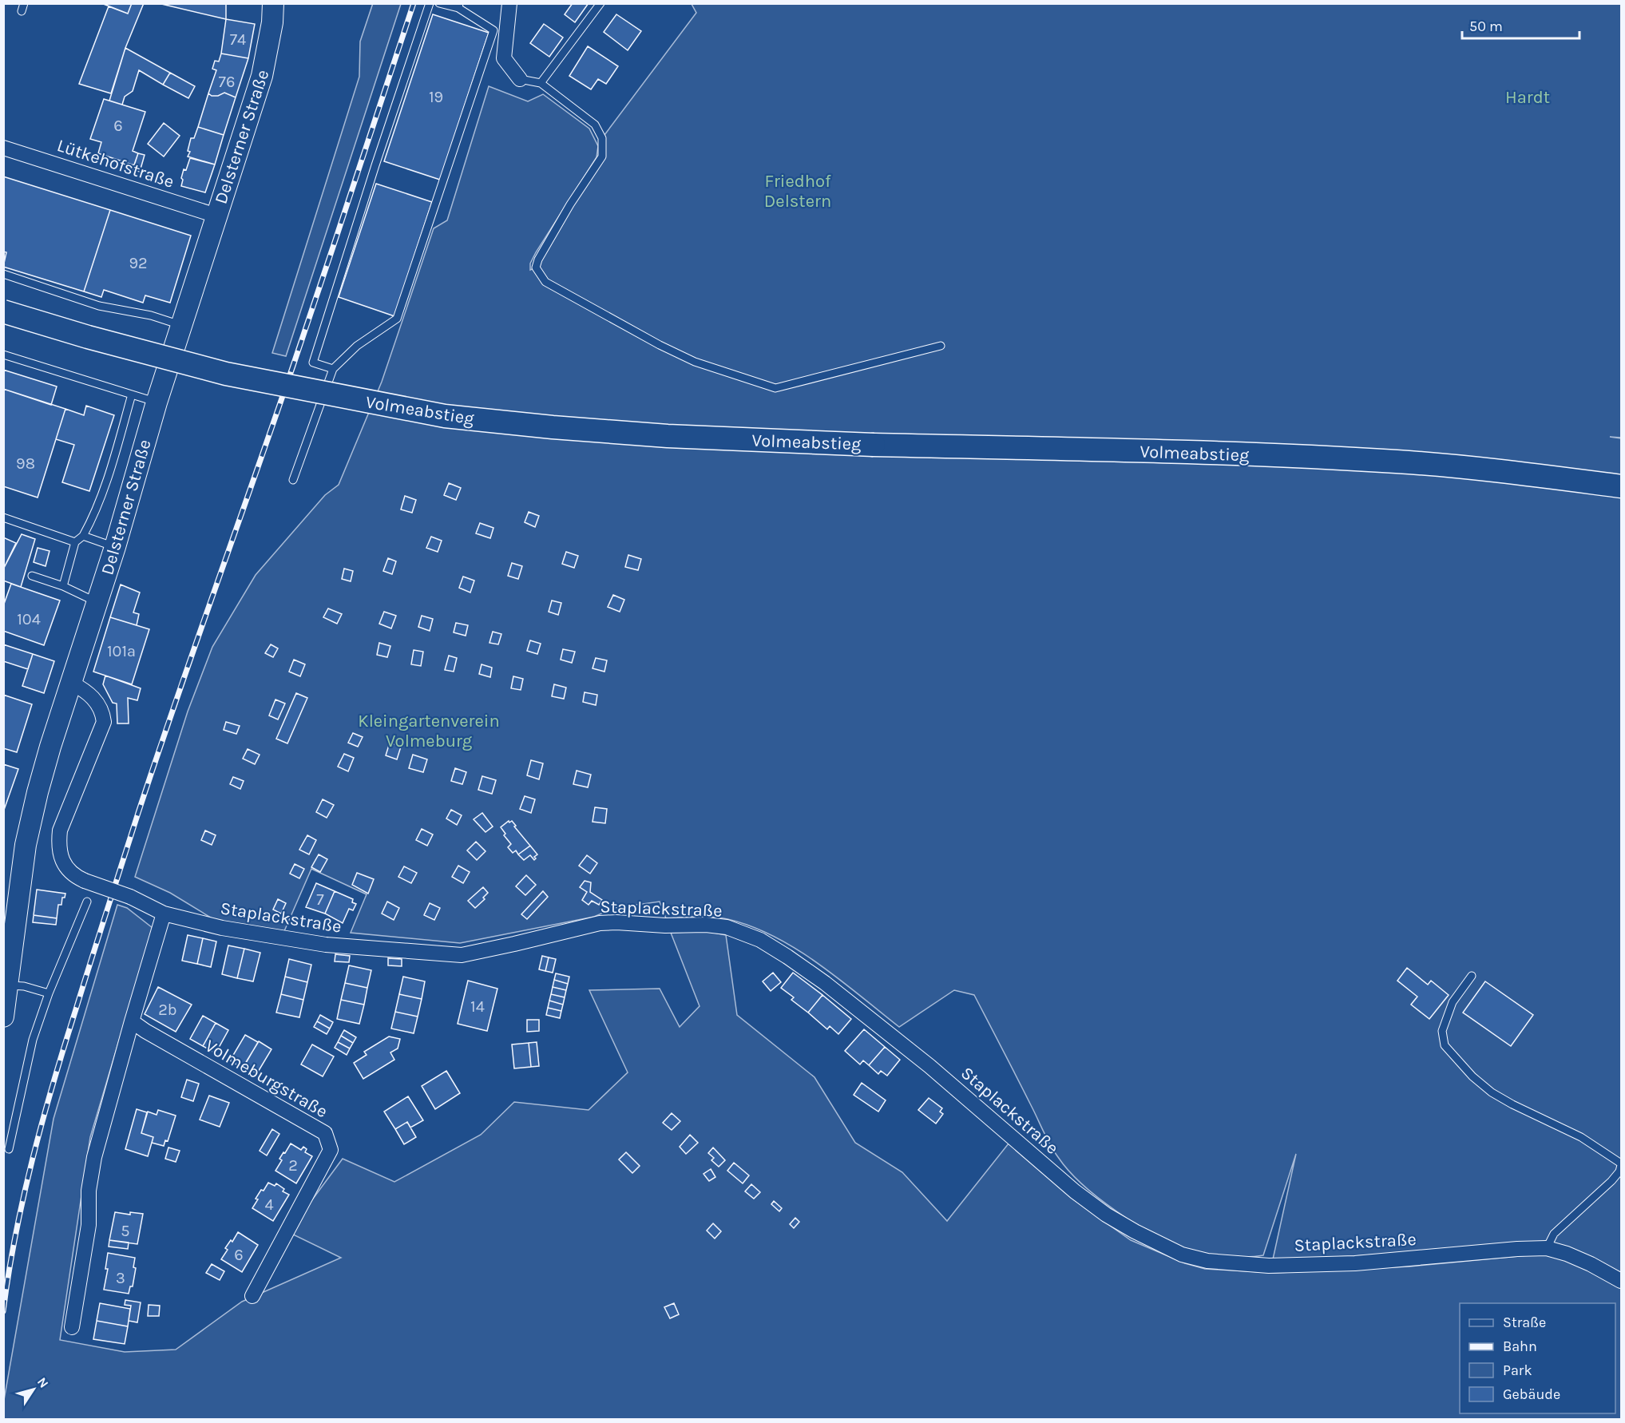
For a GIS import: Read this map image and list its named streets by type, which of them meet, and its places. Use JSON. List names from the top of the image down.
{
  "streets": {
    "main road": ["Volmeabstieg"],
    "street": [
      "Delsterner Straße",
      "Lütkehofstraße",
      "Staplackstraße",
      "Volmeburgstraße"
    ]
  },
  "crossings": [
    ["Delsterner Straße", "Lütkehofstraße"],
    ["Delsterner Straße", "Staplackstraße"]
  ],
  "parks": ["Hardt", "Friedhof Delstern", "Kleingartenverein Volmeburg"],
  "house_numbers": [
    "74",
    "76",
    "19",
    "6",
    "92",
    "98",
    "104",
    "101a",
    "7",
    "14",
    "2b",
    "2",
    "4",
    "5",
    "6",
    "3"
  ],
  "legend": [
    "Straße",
    "Bahn",
    "Park",
    "Gebäude"
  ],
  "scale_bar": "50 m",
  "north": "top right"
}
